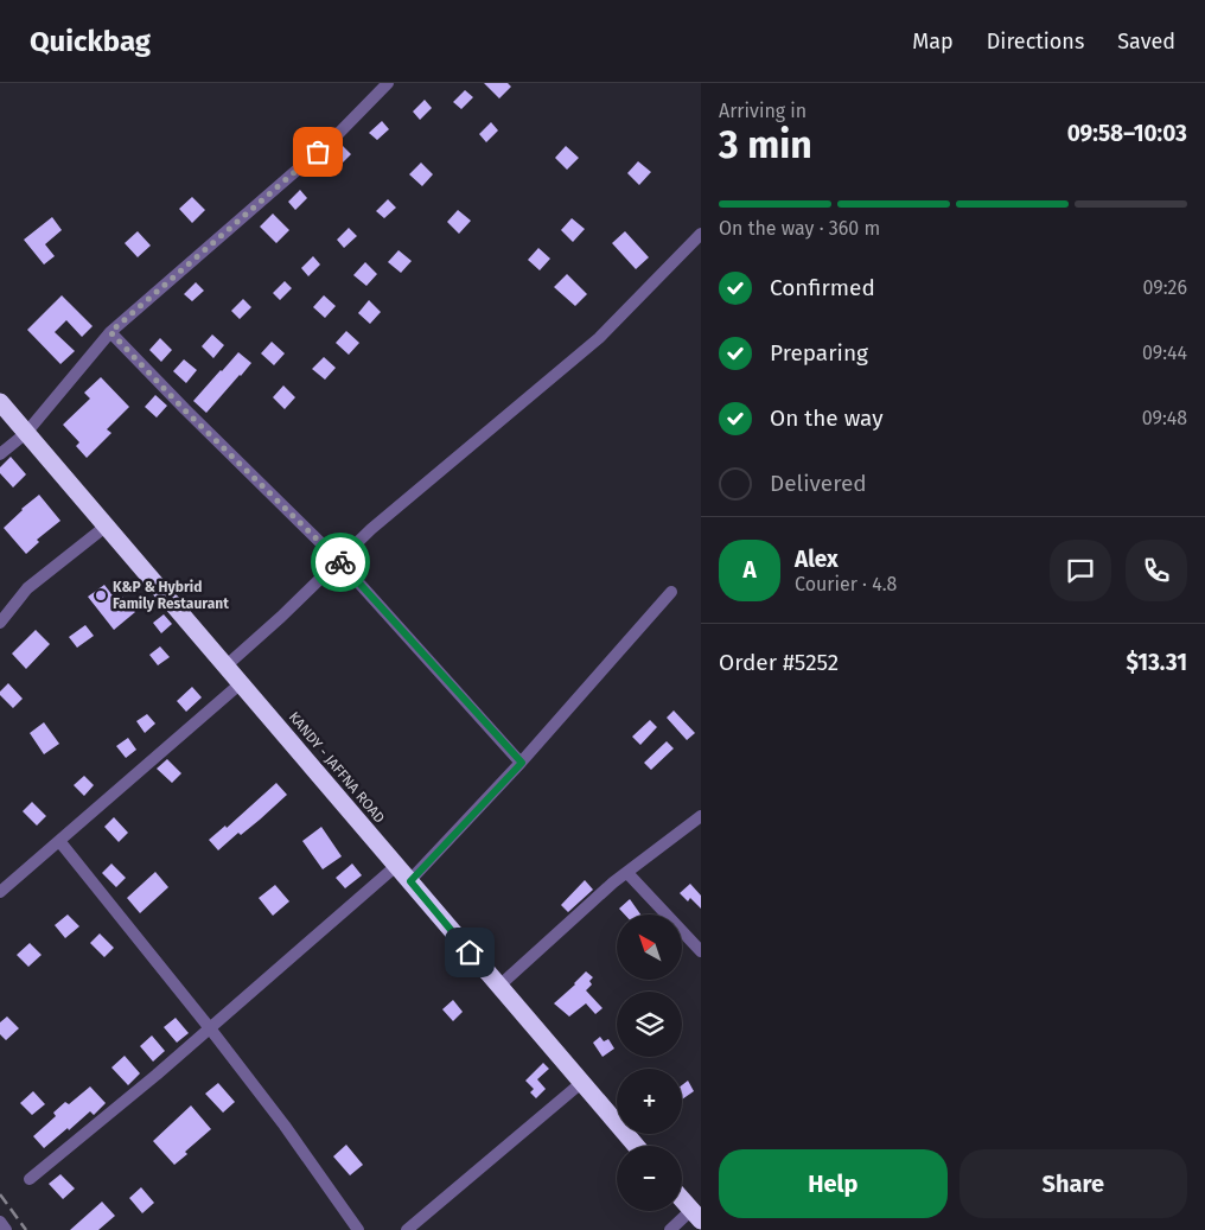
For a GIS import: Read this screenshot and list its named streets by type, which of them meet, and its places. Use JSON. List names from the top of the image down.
{
  "streets": {
    "highway": ["KANDY - JAFFNA ROAD"]
  },
  "places": ["K&P & Hybrid Family Restaurant"],
  "north": "top left",
  "page": {
    "header": "Quickbag",
    "nav": ["Map", "Directions", "Saved"],
    "heading": ["3 min", "Arriving in", "09:58–10:03"],
    "panel": [
      "Alex",
      "Courier · 4.8",
      "Order #5252",
      "$13.31"
    ],
    "bar": "On the way · 360 m",
    "list": [
      ["Confirmed", "09:26"],
      ["Preparing", "09:44"],
      ["On the way", "09:48"],
      "Delivered"
    ],
    "round": "A",
    "map_buttons": ["+", "−"],
    "buttons": ["Help", "Share"]
  }
}
